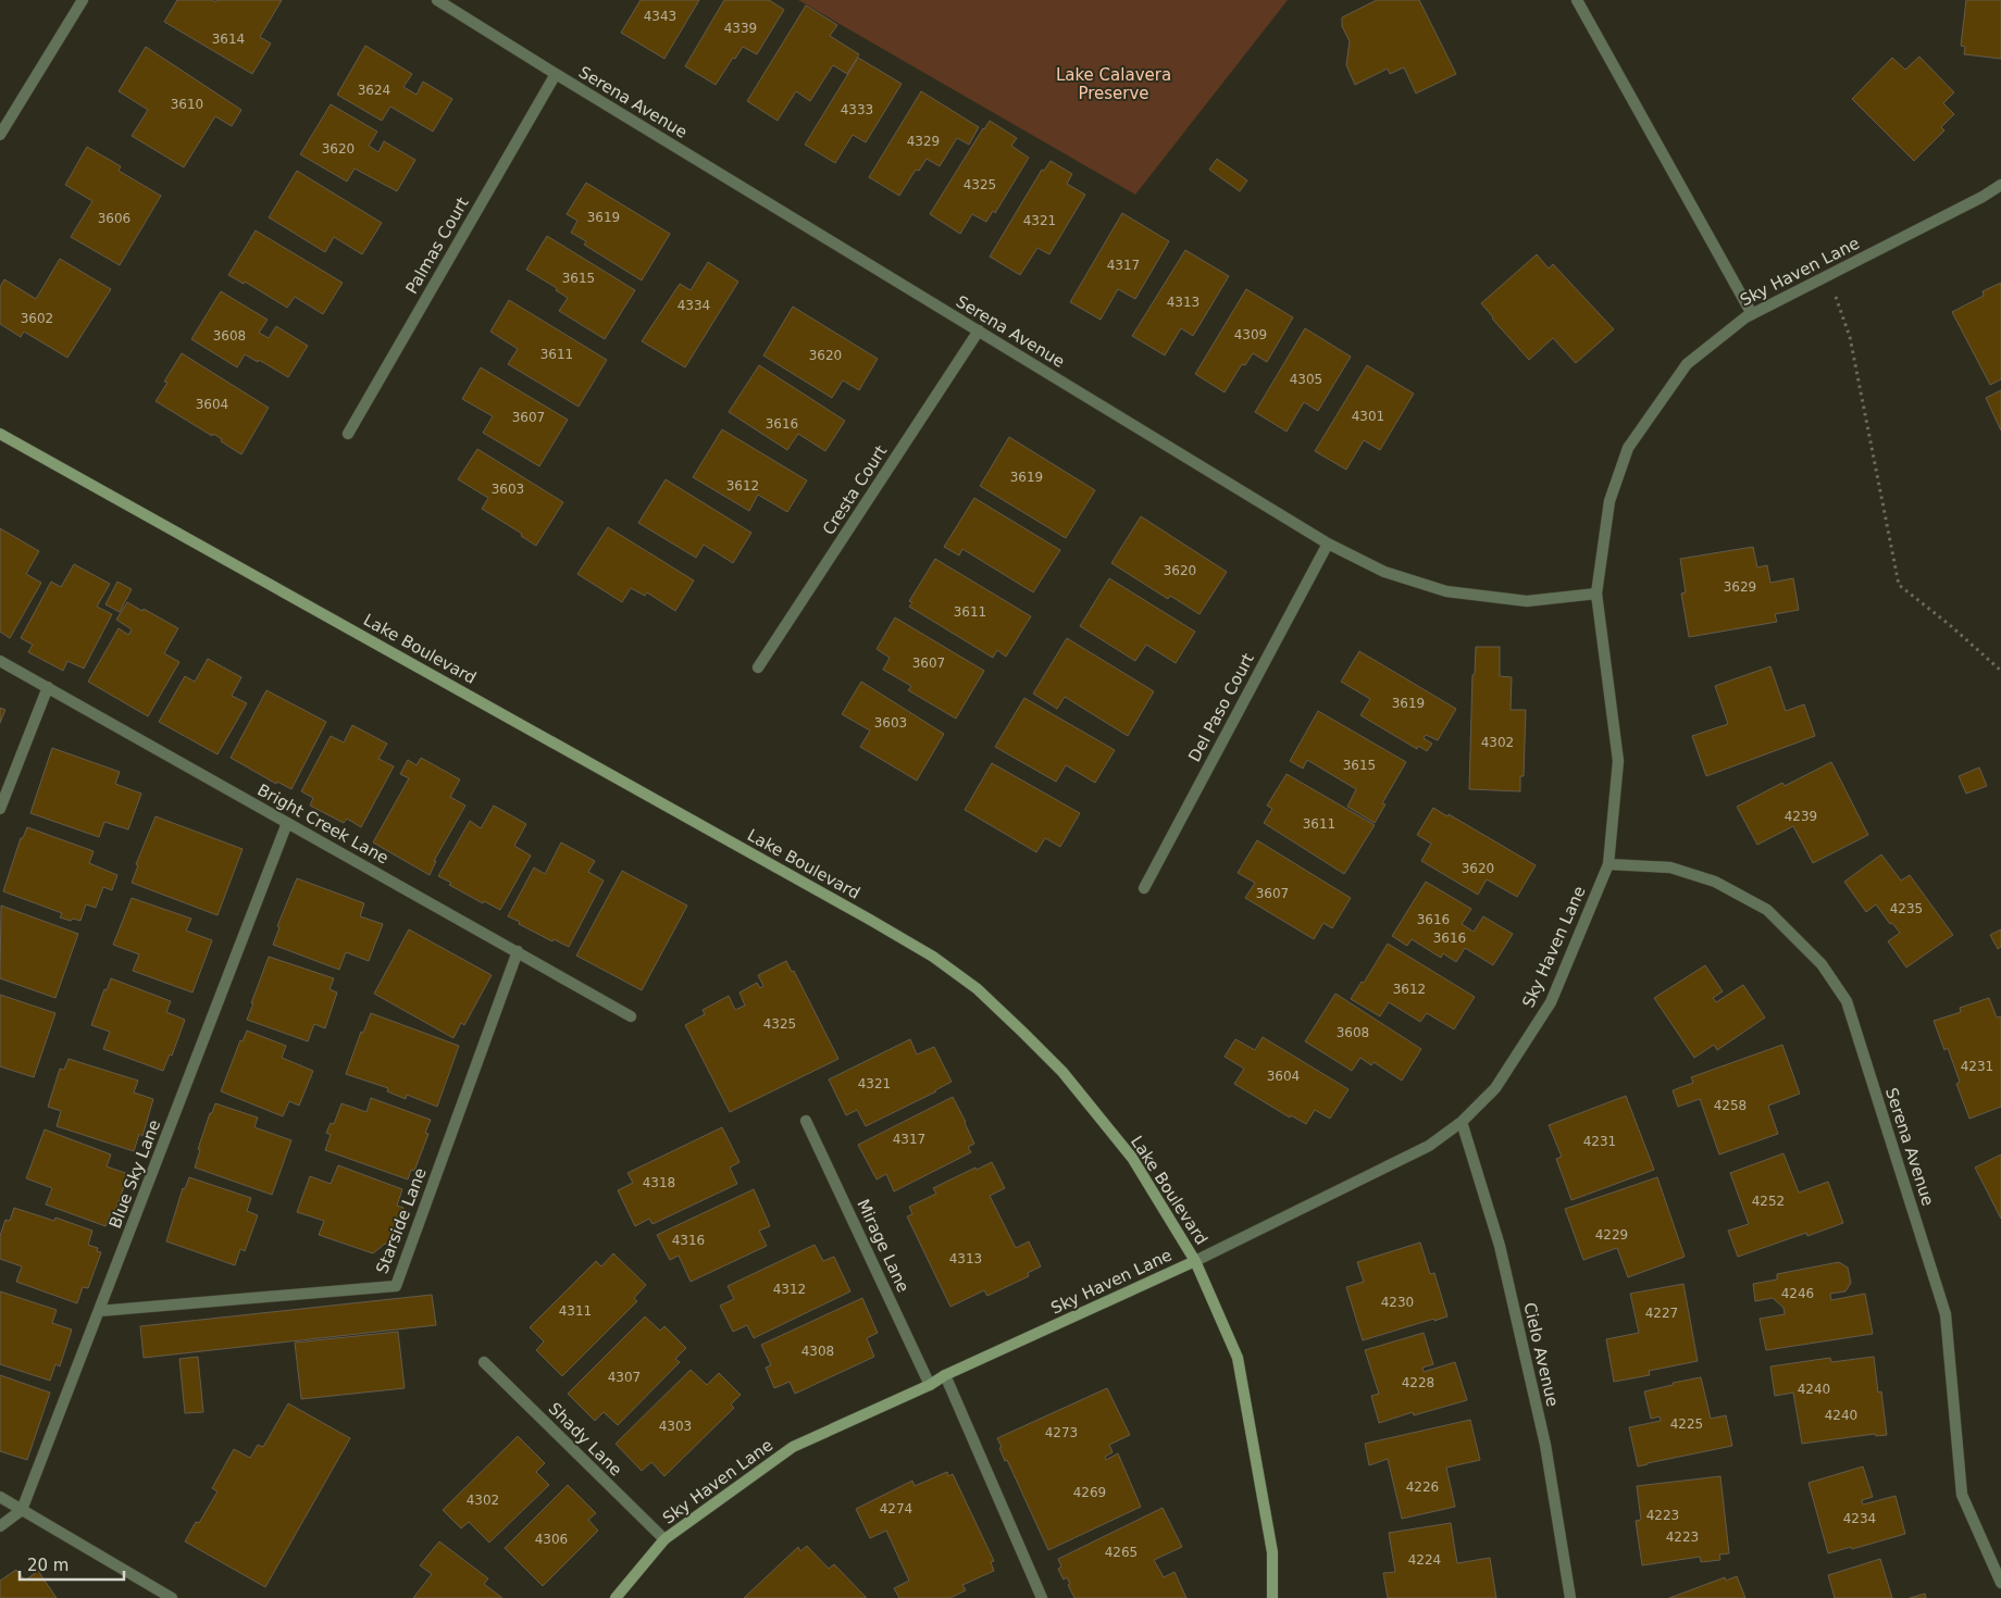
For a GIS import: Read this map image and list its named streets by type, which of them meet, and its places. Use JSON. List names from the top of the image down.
{
  "streets": {
    "main road": ["Sky Haven Lane", "Lake Boulevard"],
    "street": [
      "Serena Avenue",
      "Palmas Court",
      "Cresta Court",
      "Del Paso Court",
      "Bright Creek Lane",
      "Blue Sky Lane",
      "Starside Lane",
      "Mirage Lane",
      "Cielo Avenue",
      "Shady Lane"
    ]
  },
  "crossings": [
    ["Serena Avenue", "Palmas Court"],
    ["Serena Avenue", "Sky Haven Lane"],
    ["Serena Avenue", "Cresta Court"],
    ["Serena Avenue", "Del Paso Court"],
    ["Sky Haven Lane", "Lake Boulevard"],
    ["Sky Haven Lane", "Mirage Lane"],
    ["Sky Haven Lane", "Cielo Avenue"],
    ["Sky Haven Lane", "Shady Lane"],
    ["Bright Creek Lane", "Blue Sky Lane"],
    ["Bright Creek Lane", "Starside Lane"],
    ["Blue Sky Lane", "Starside Lane"]
  ],
  "parks": ["Lake Calavera Preserve"],
  "house_numbers": [
    "4343",
    "4339",
    "3614",
    "3624",
    "3610",
    "4333",
    "4329",
    "3620",
    "4325",
    "3619",
    "3606",
    "4321",
    "4317",
    "3615",
    "4313",
    "4334",
    "3602",
    "4309",
    "3608",
    "3611",
    "3620",
    "4305",
    "3604",
    "4301",
    "3607",
    "3616",
    "3619",
    "3612",
    "3603",
    "3620",
    "3629",
    "3611",
    "3607",
    "3619",
    "3603",
    "4302",
    "3615",
    "4239",
    "3611",
    "3620",
    "3607",
    "4235",
    "3616",
    "3616",
    "3612",
    "4325",
    "3608",
    "4231",
    "3604",
    "4321",
    "4258",
    "4317",
    "4231",
    "4318",
    "4252",
    "4229",
    "4316",
    "4313",
    "4312",
    "4246",
    "4230",
    "4311",
    "4227",
    "4308",
    "4307",
    "4228",
    "4240",
    "4240",
    "4225",
    "4303",
    "4273",
    "4226",
    "4269",
    "4302",
    "4274",
    "4223",
    "4234",
    "4223",
    "4306",
    "4265",
    "4224"
  ],
  "scale_bar": "20 m"
}
